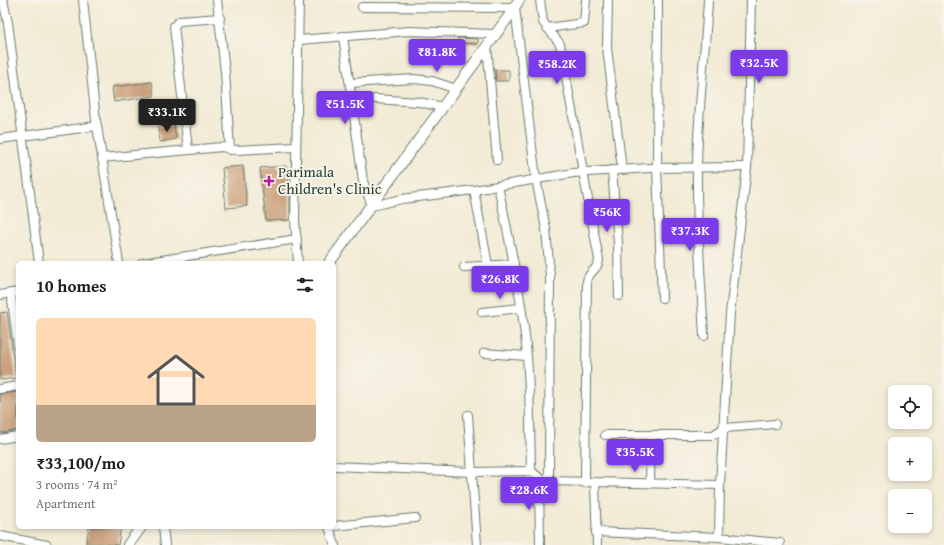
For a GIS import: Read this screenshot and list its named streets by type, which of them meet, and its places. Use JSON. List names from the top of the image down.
{
  "places": {
    "health": ["Parimala Children's Clinic"]
  },
  "page": {
    "price": [
      "₹81.8K",
      "₹32.5K",
      "₹58.2K",
      "₹51.5K",
      "₹33.1K",
      "₹56K",
      "₹37.3K",
      "₹26.8K",
      "₹35.5K",
      "₹28.6K"
    ],
    "heading": "10 homes",
    "list": [
      {
        "name": "₹33,100/mo",
        "note": "3 rooms · 74 m² · Apartment"
      }
    ],
    "map_buttons": ["+", "−"]
  }
}
